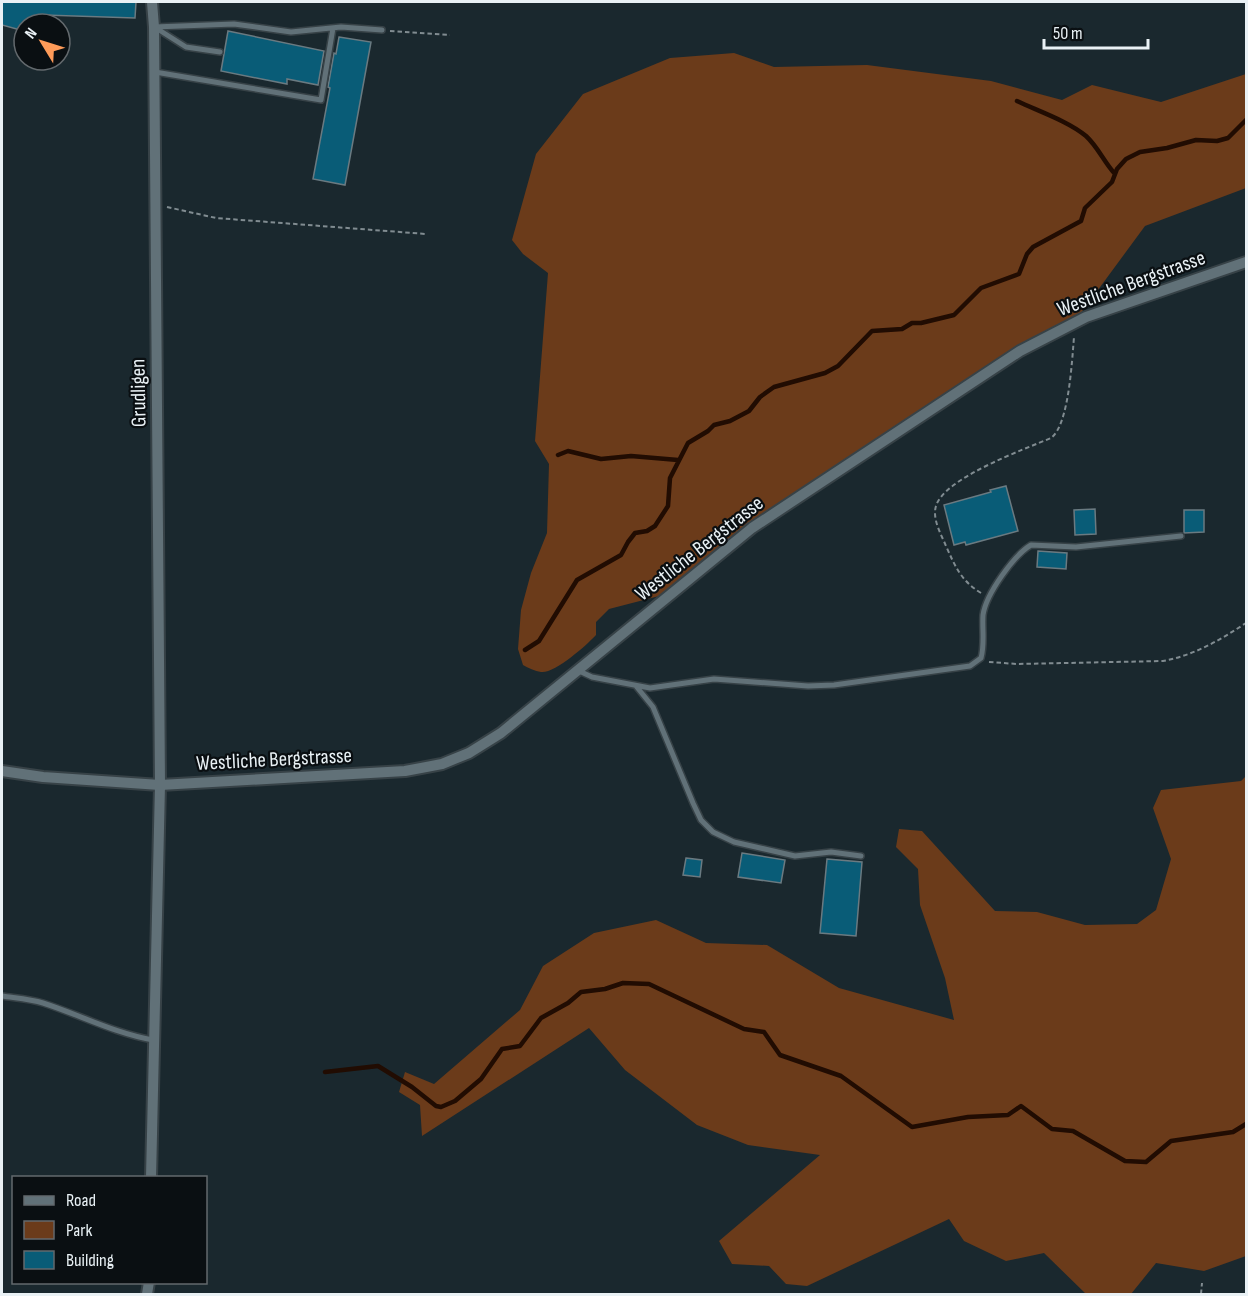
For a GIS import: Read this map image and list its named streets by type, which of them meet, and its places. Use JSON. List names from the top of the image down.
{
  "streets": {
    "street": ["Westliche Bergstrasse", "Grudligen"]
  },
  "crossings": [
    ["Westliche Bergstrasse", "Grudligen"]
  ],
  "legend": ["Road", "Park", "Building"],
  "scale_bar": "50 m",
  "north": "top left"
}
